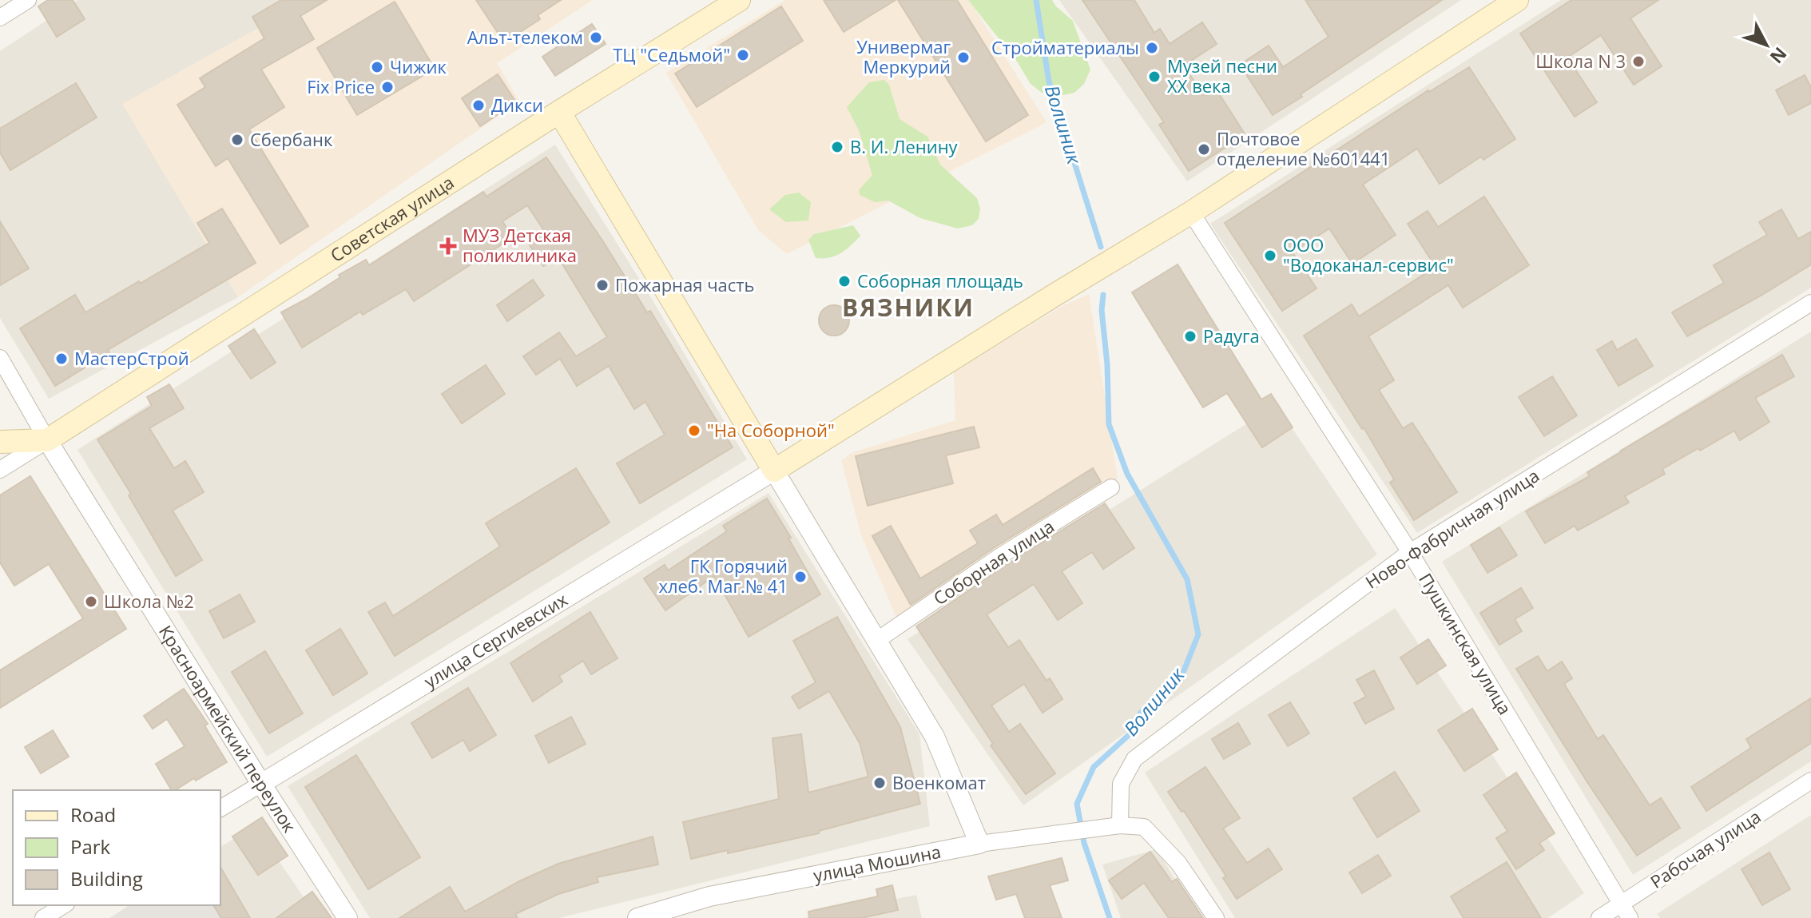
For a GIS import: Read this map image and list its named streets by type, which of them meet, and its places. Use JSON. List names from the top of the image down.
{
  "streets": {
    "main road": ["Советская улица"],
    "street": [
      "Ново-Фабричная улица",
      "Соборная улица",
      "улица Сергиевских",
      "Пушкинская улица",
      "Красноармейский переулок",
      "Рабочая улица",
      "улица Мошина"
    ]
  },
  "crossings": [
    ["Советская улица", "Красноармейский переулок"],
    ["Ново-Фабричная улица", "Пушкинская улица"],
    ["Ново-Фабричная улица", "улица Мошина"],
    ["улица Сергиевских", "Красноармейский переулок"],
    ["Пушкинская улица", "Рабочая улица"]
  ],
  "districts": ["ВЯЗНИКИ"],
  "water": ["Волшник"],
  "places": {
    "other": [
      "Альт-телеком",
      "Стройматериалы",
      "ТЦ \"Седьмой\"",
      "Универмаг Меркурий",
      "Школа N 3",
      "Чижик",
      "Музей песни XX века",
      "Fix Price",
      "Дикси",
      "Сбербанк",
      "В. И. Ленину",
      "Почтовое отделение №601441",
      "ООО \"Водоканал-сервис\"",
      "Соборная площадь",
      "Пожарная часть",
      "Радуга",
      "МастерСтрой",
      "\"На Соборной\"",
      "ГК Горячий хлеб. Маг.№ 41",
      "Школа №2",
      "Военкомат"
    ],
    "health": ["МУЗ Детская поликлиника"]
  },
  "legend": ["Road", "Park", "Building"],
  "north": "bottom right"
}
